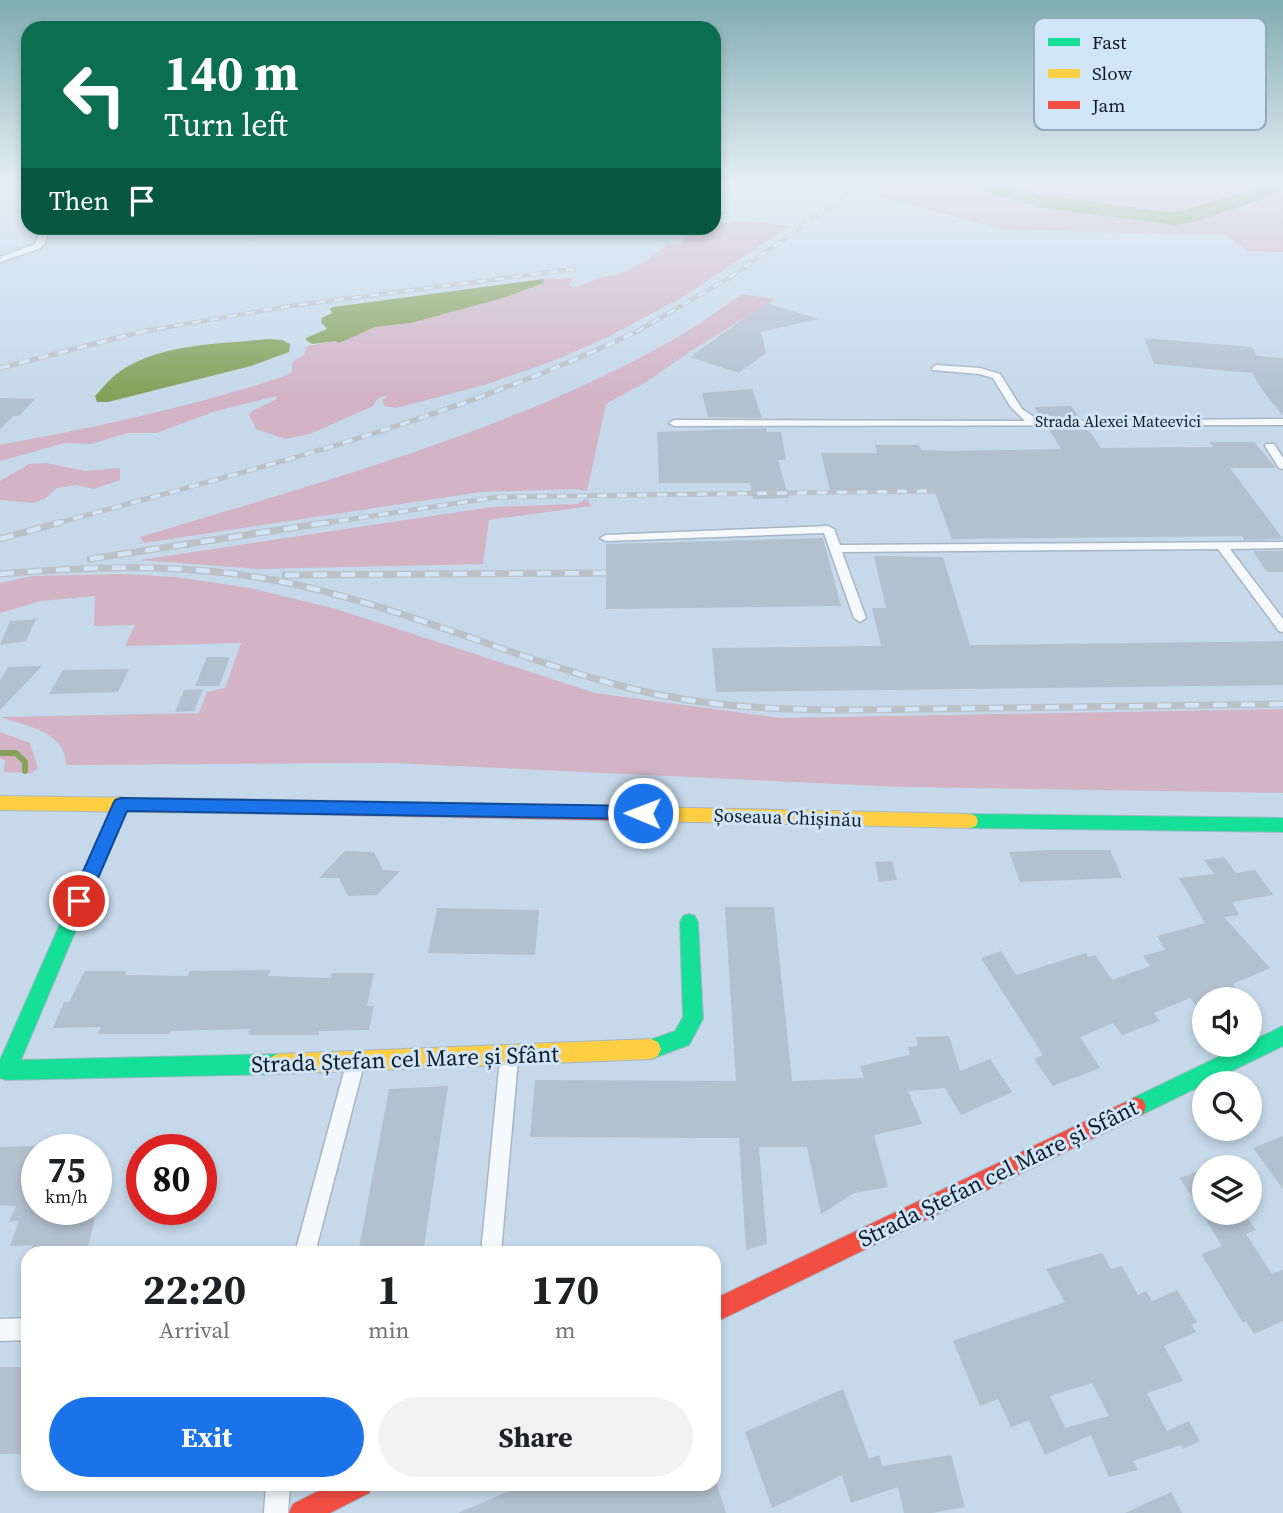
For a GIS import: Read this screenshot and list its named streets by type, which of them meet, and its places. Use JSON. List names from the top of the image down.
{
  "streets": {
    "main road": ["Șoseaua Chișinău", "Strada Ștefan cel Mare și Sfânt"],
    "lane": ["Strada Alexei Mateevici"]
  },
  "legend": ["Fast", "Slow", "Jam"],
  "page": {
    "turn": ["140 m", "Turn left"],
    "then": "Then",
    "speed": "75 km/h",
    "limit": "80",
    "eta": [
      "22:20",
      "Arrival",
      "1",
      "min",
      "170",
      "m"
    ],
    "buttons": ["Exit", "Share"]
  }
}
